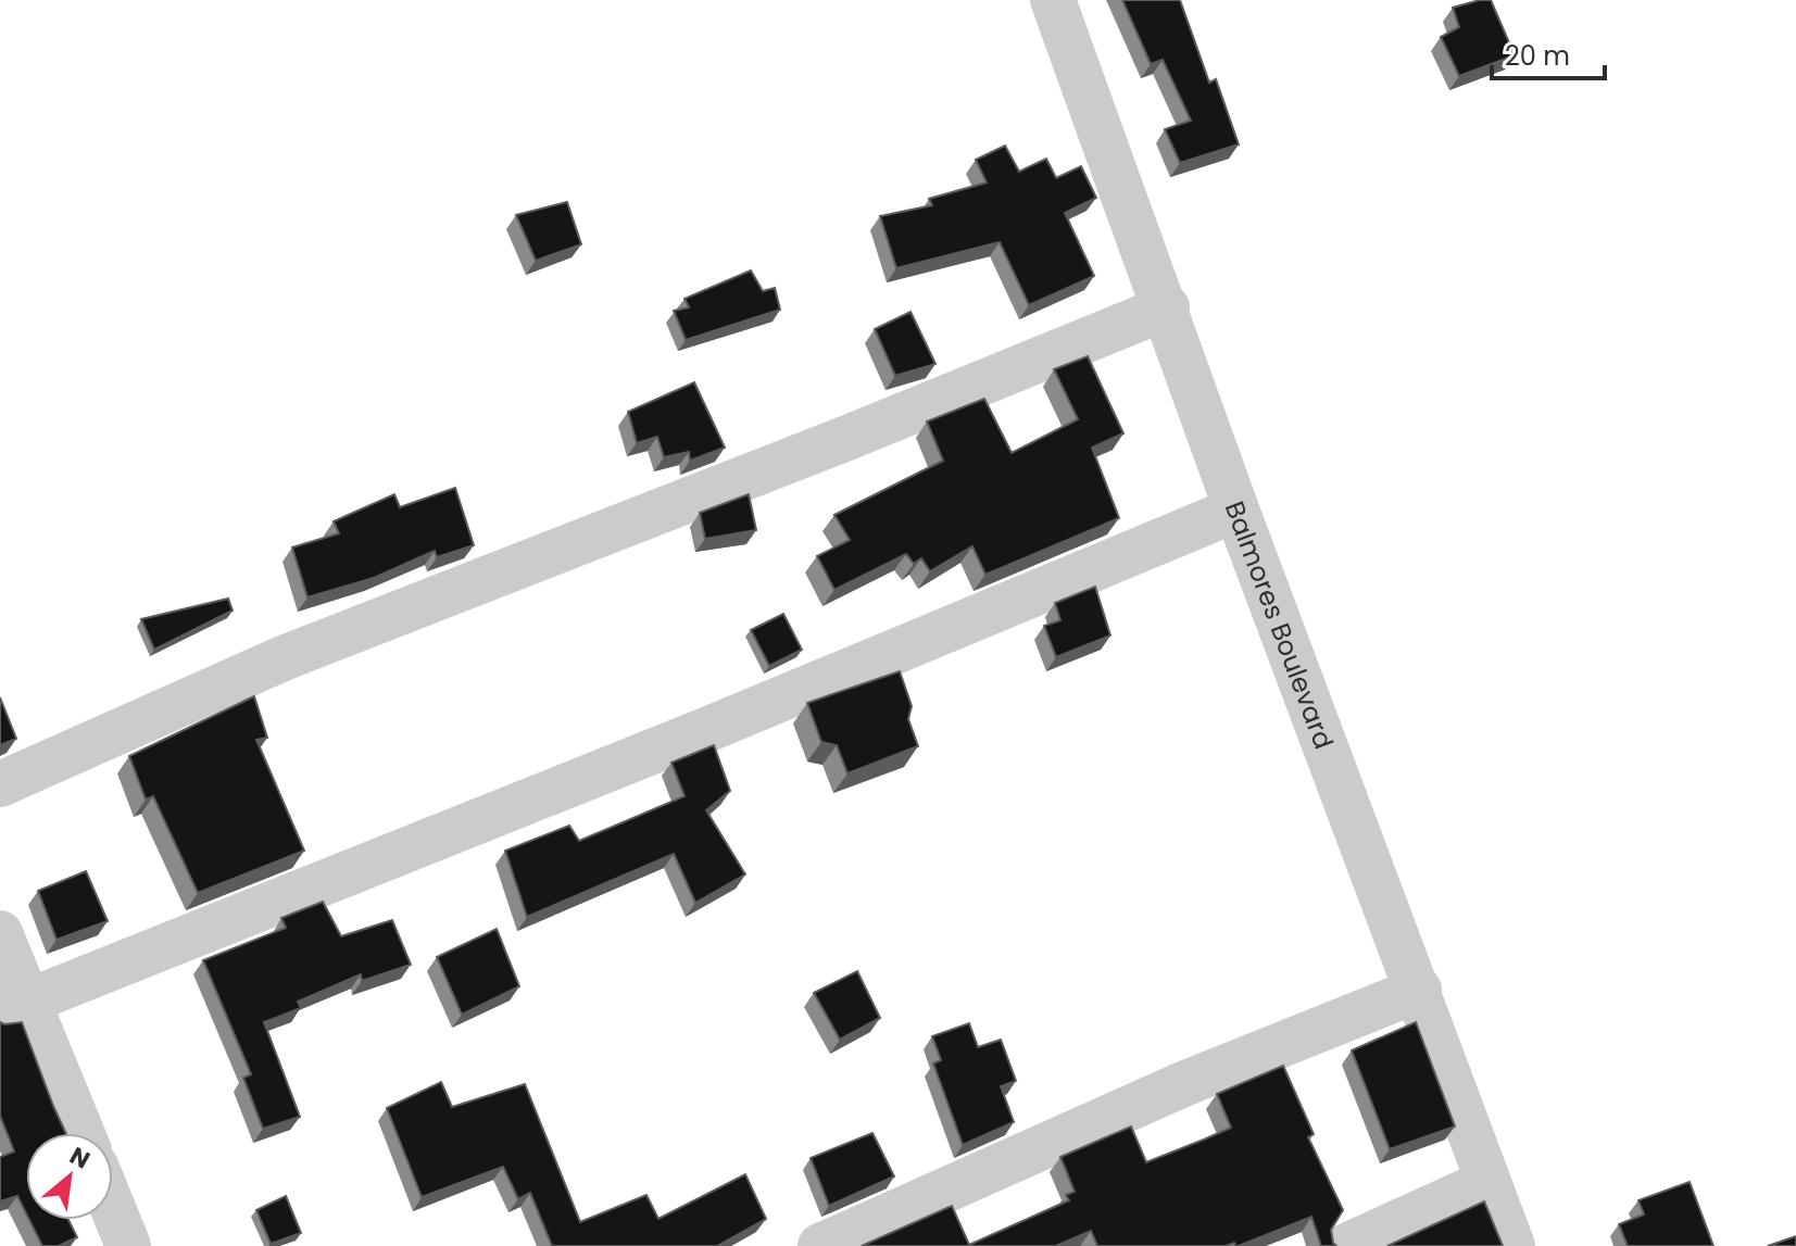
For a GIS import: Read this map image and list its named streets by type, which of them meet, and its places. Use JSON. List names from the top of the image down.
{
  "streets": {
    "street": ["Balmores Boulevard"]
  },
  "scale_bar": "20 m",
  "north": "top right"
}
